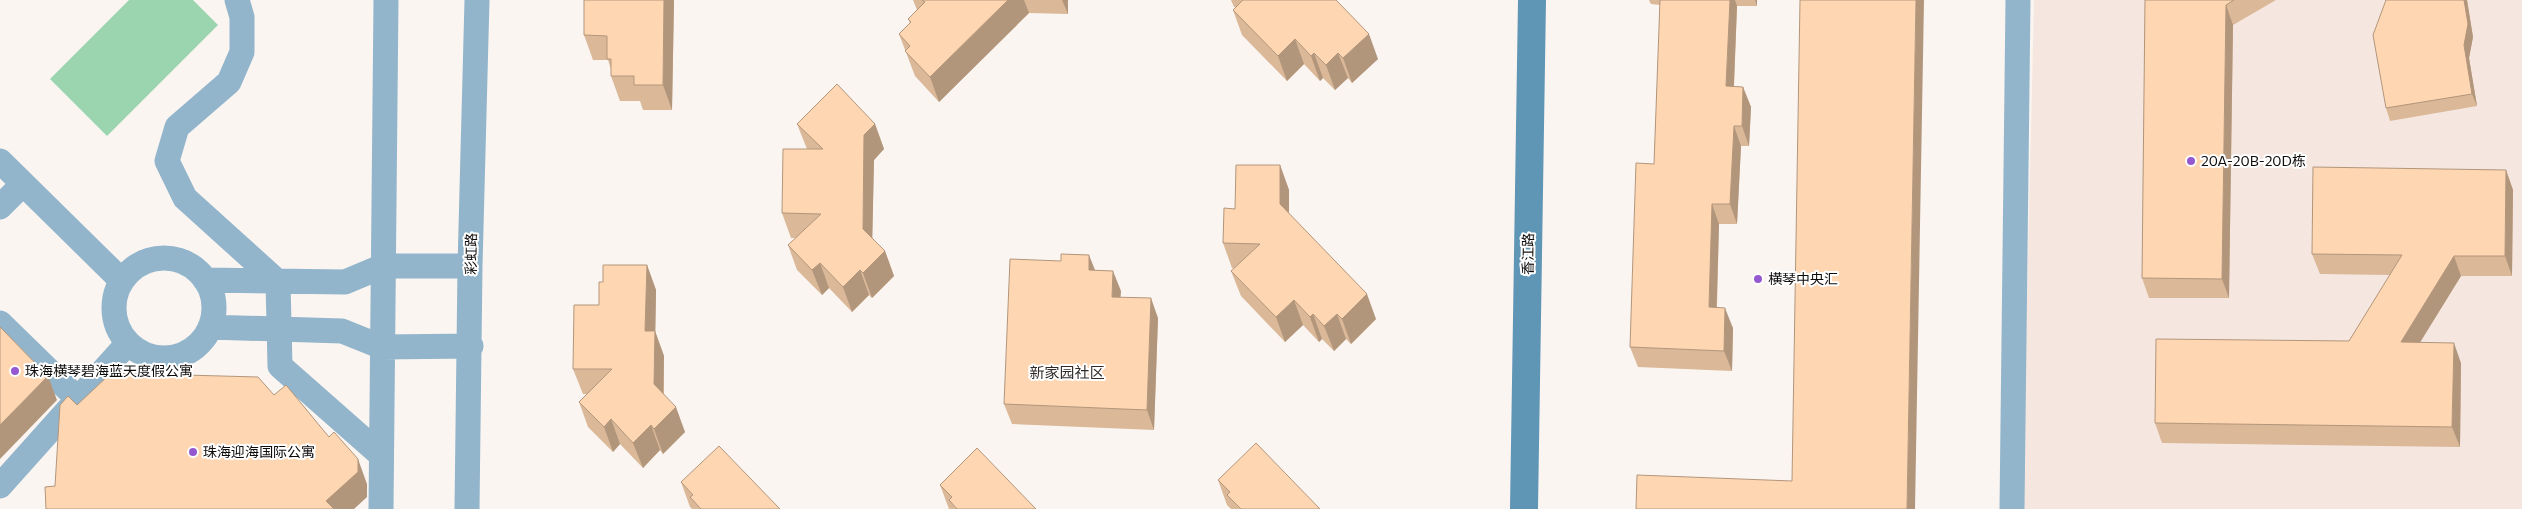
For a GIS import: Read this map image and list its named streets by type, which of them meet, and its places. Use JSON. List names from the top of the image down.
{
  "streets": {
    "main road": ["香江路"],
    "street": ["彩虹路"]
  },
  "districts": ["新家园社区"],
  "places": [
    "20A-20B-20D栋",
    "横琴中央汇",
    "珠海横琴碧海蓝天度假公寓",
    "珠海迎海国际公寓"
  ]
}
